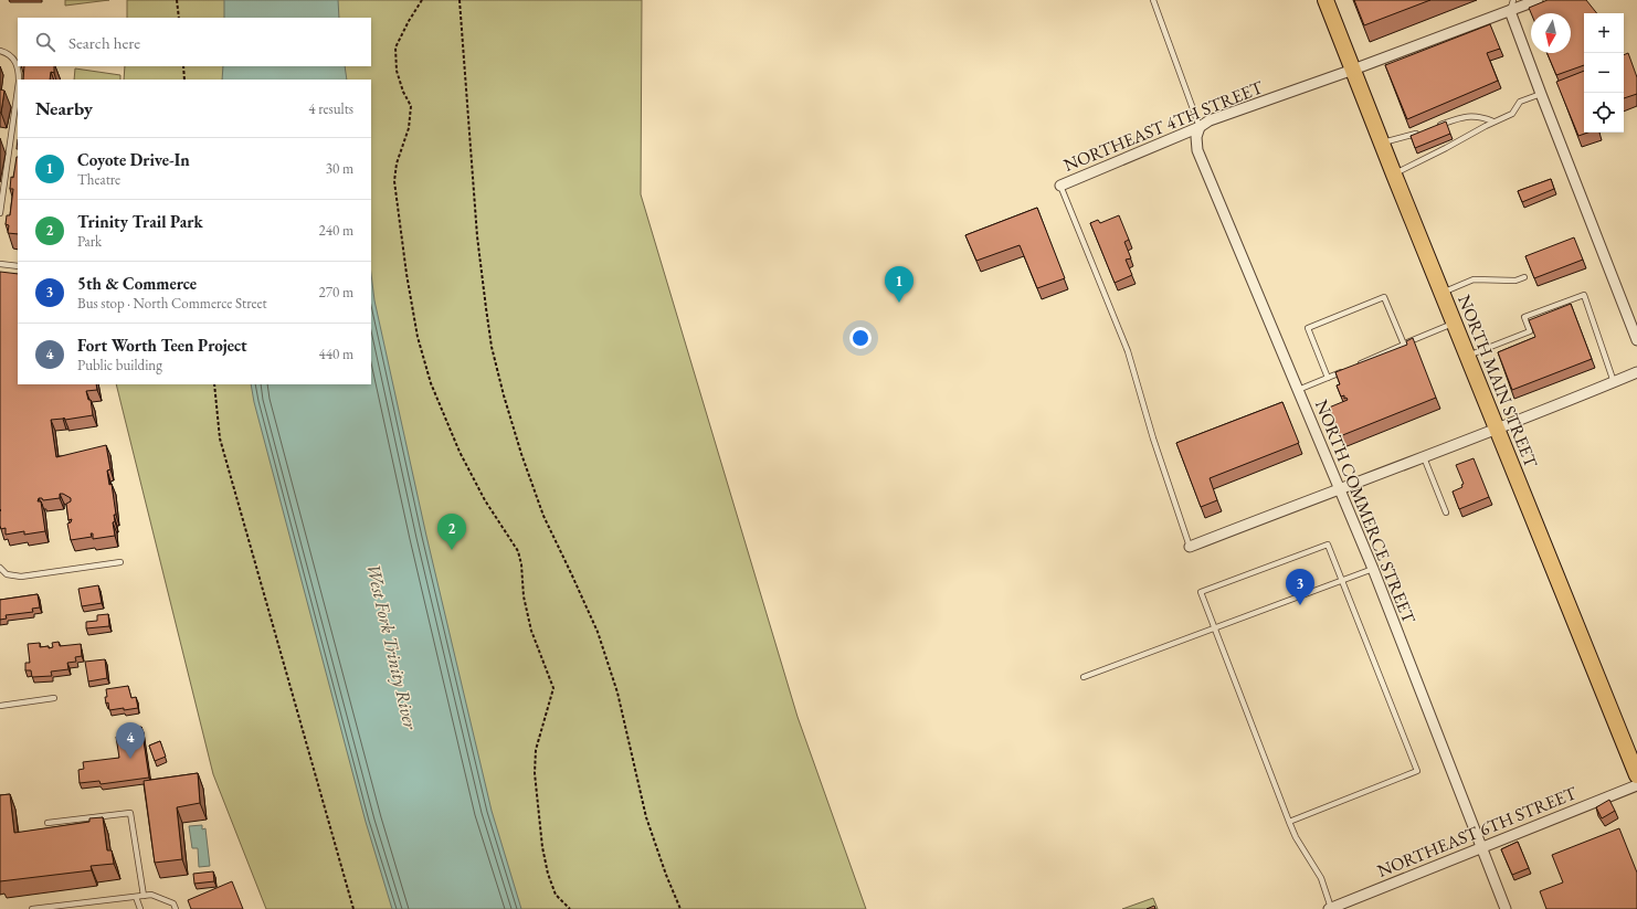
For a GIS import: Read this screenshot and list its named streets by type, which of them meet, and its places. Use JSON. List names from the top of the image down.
{
  "streets": {
    "main road": ["NORTH MAIN STREET"],
    "street": ["NORTHEAST 4TH STREET", "NORTH COMMERCE STREET", "NORTHEAST 6TH STREET"]
  },
  "crossings": [
    ["NORTHEAST 4TH STREET", "NORTH MAIN STREET"],
    ["NORTHEAST 4TH STREET", "NORTH COMMERCE STREET"],
    ["NORTH COMMERCE STREET", "NORTHEAST 6TH STREET"]
  ],
  "water": ["West Fork Trinity River"],
  "north": "bottom",
  "page": {
    "map_buttons": ["+", "−"],
    "search": "Search here",
    "heading": ["Nearby", "4 results"],
    "list": [
      {
        "mark": "1",
        "name": "Coyote Drive-In",
        "note": "Theatre",
        "value": "30 m"
      },
      {
        "mark": "2",
        "name": "Trinity Trail Park",
        "note": "Park",
        "value": "240 m"
      },
      {
        "mark": "3",
        "name": "5th & Commerce",
        "note": "Bus stop · North Commerce Street",
        "value": "270 m"
      },
      {
        "mark": "4",
        "name": "Fort Worth Teen Project",
        "note": "Public building",
        "value": "440 m"
      }
    ],
    "pins": [
      "1",
      "2",
      "3",
      "4"
    ]
  }
}
